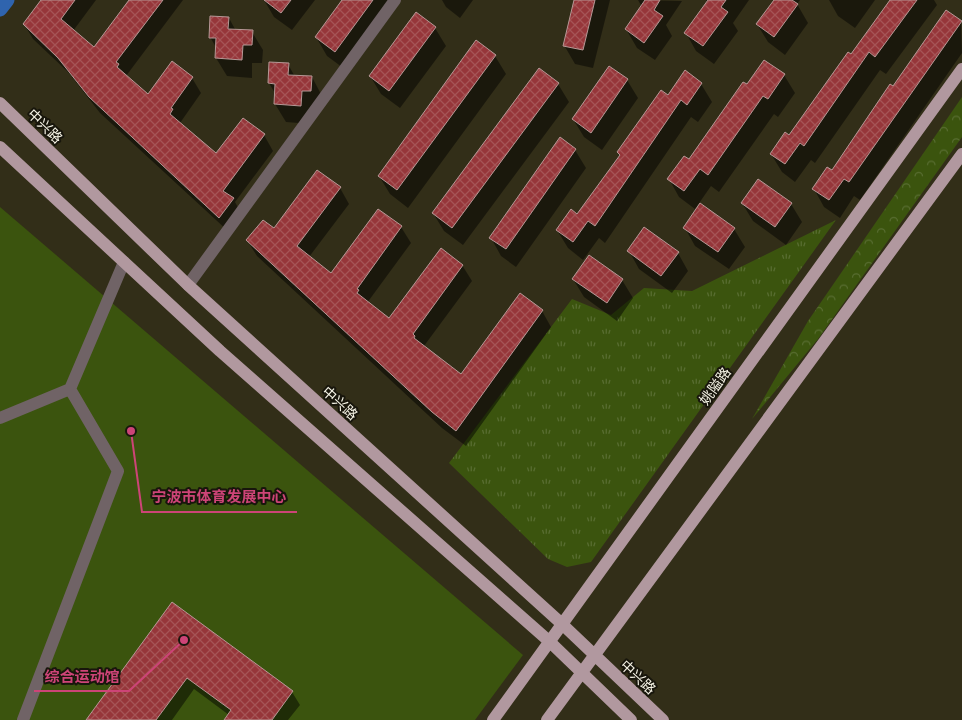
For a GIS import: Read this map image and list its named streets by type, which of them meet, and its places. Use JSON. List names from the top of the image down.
{
  "streets": {
    "main road": ["中兴路", "姚隘路"]
  },
  "crossings": [
    ["中兴路", "姚隘路"]
  ],
  "places": ["宁波市体育发展中心", "综合运动馆"]
}
